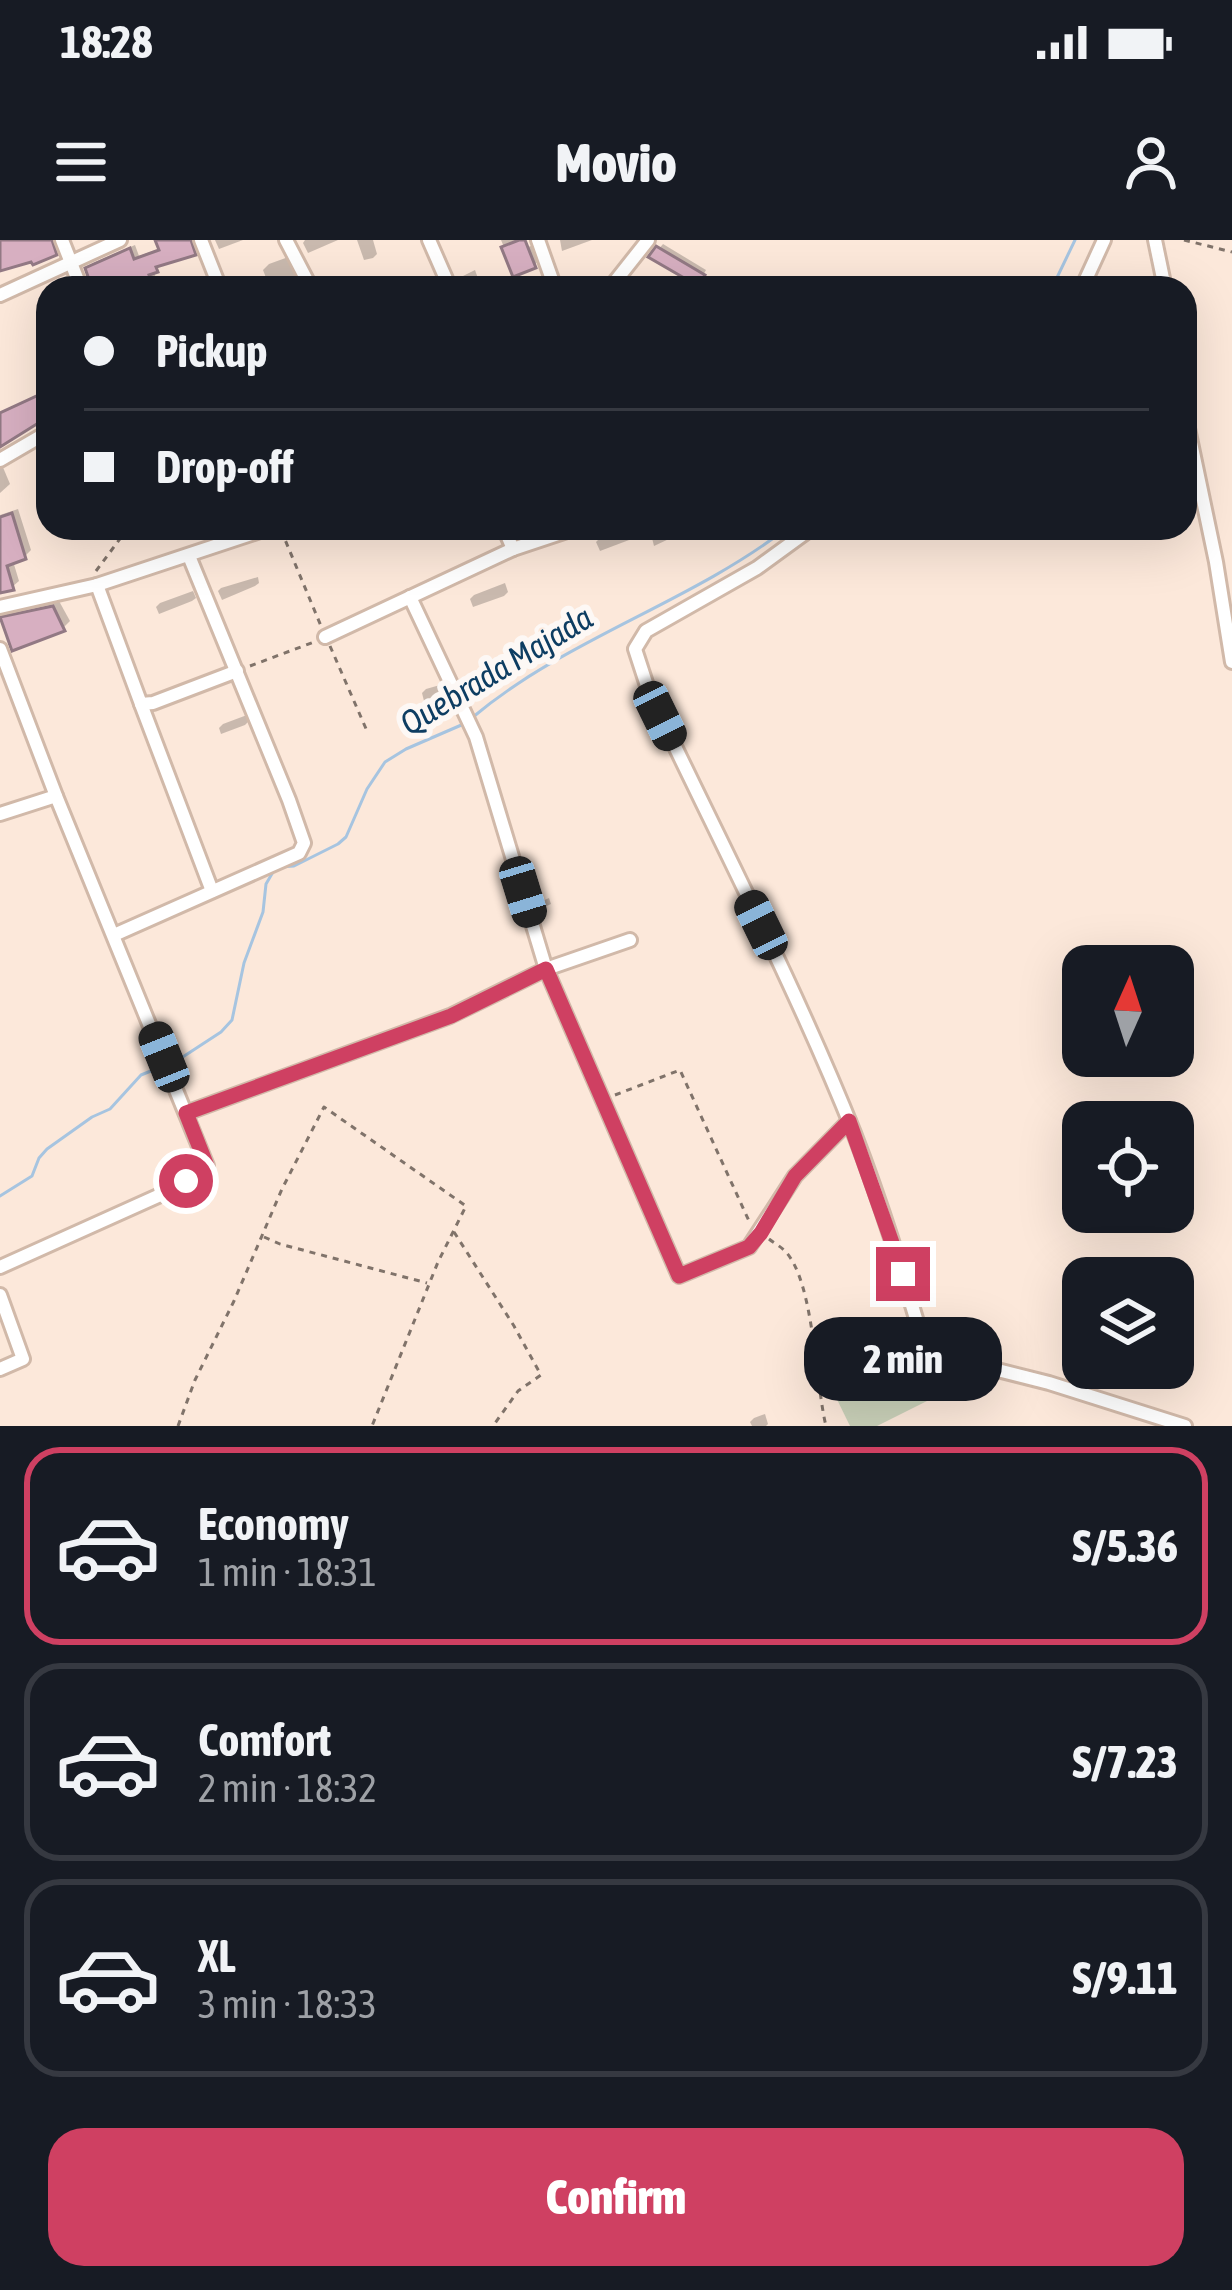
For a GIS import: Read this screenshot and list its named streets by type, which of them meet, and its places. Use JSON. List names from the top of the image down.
{
  "water": ["Quebrada Majada"],
  "north": "top",
  "page": {
    "status": "18:28",
    "header": "Movio",
    "banner": ["Pickup", "Drop-off"],
    "bubble": "2 min",
    "list": [
      {
        "name": "Economy",
        "note": "1 min · 18:31",
        "value": "S/5.36"
      },
      {
        "name": "Comfort",
        "note": "2 min · 18:32",
        "value": "S/7.23"
      },
      {
        "name": "XL",
        "note": "3 min · 18:33",
        "value": "S/9.11"
      }
    ],
    "buttons": "Confirm"
  }
}
